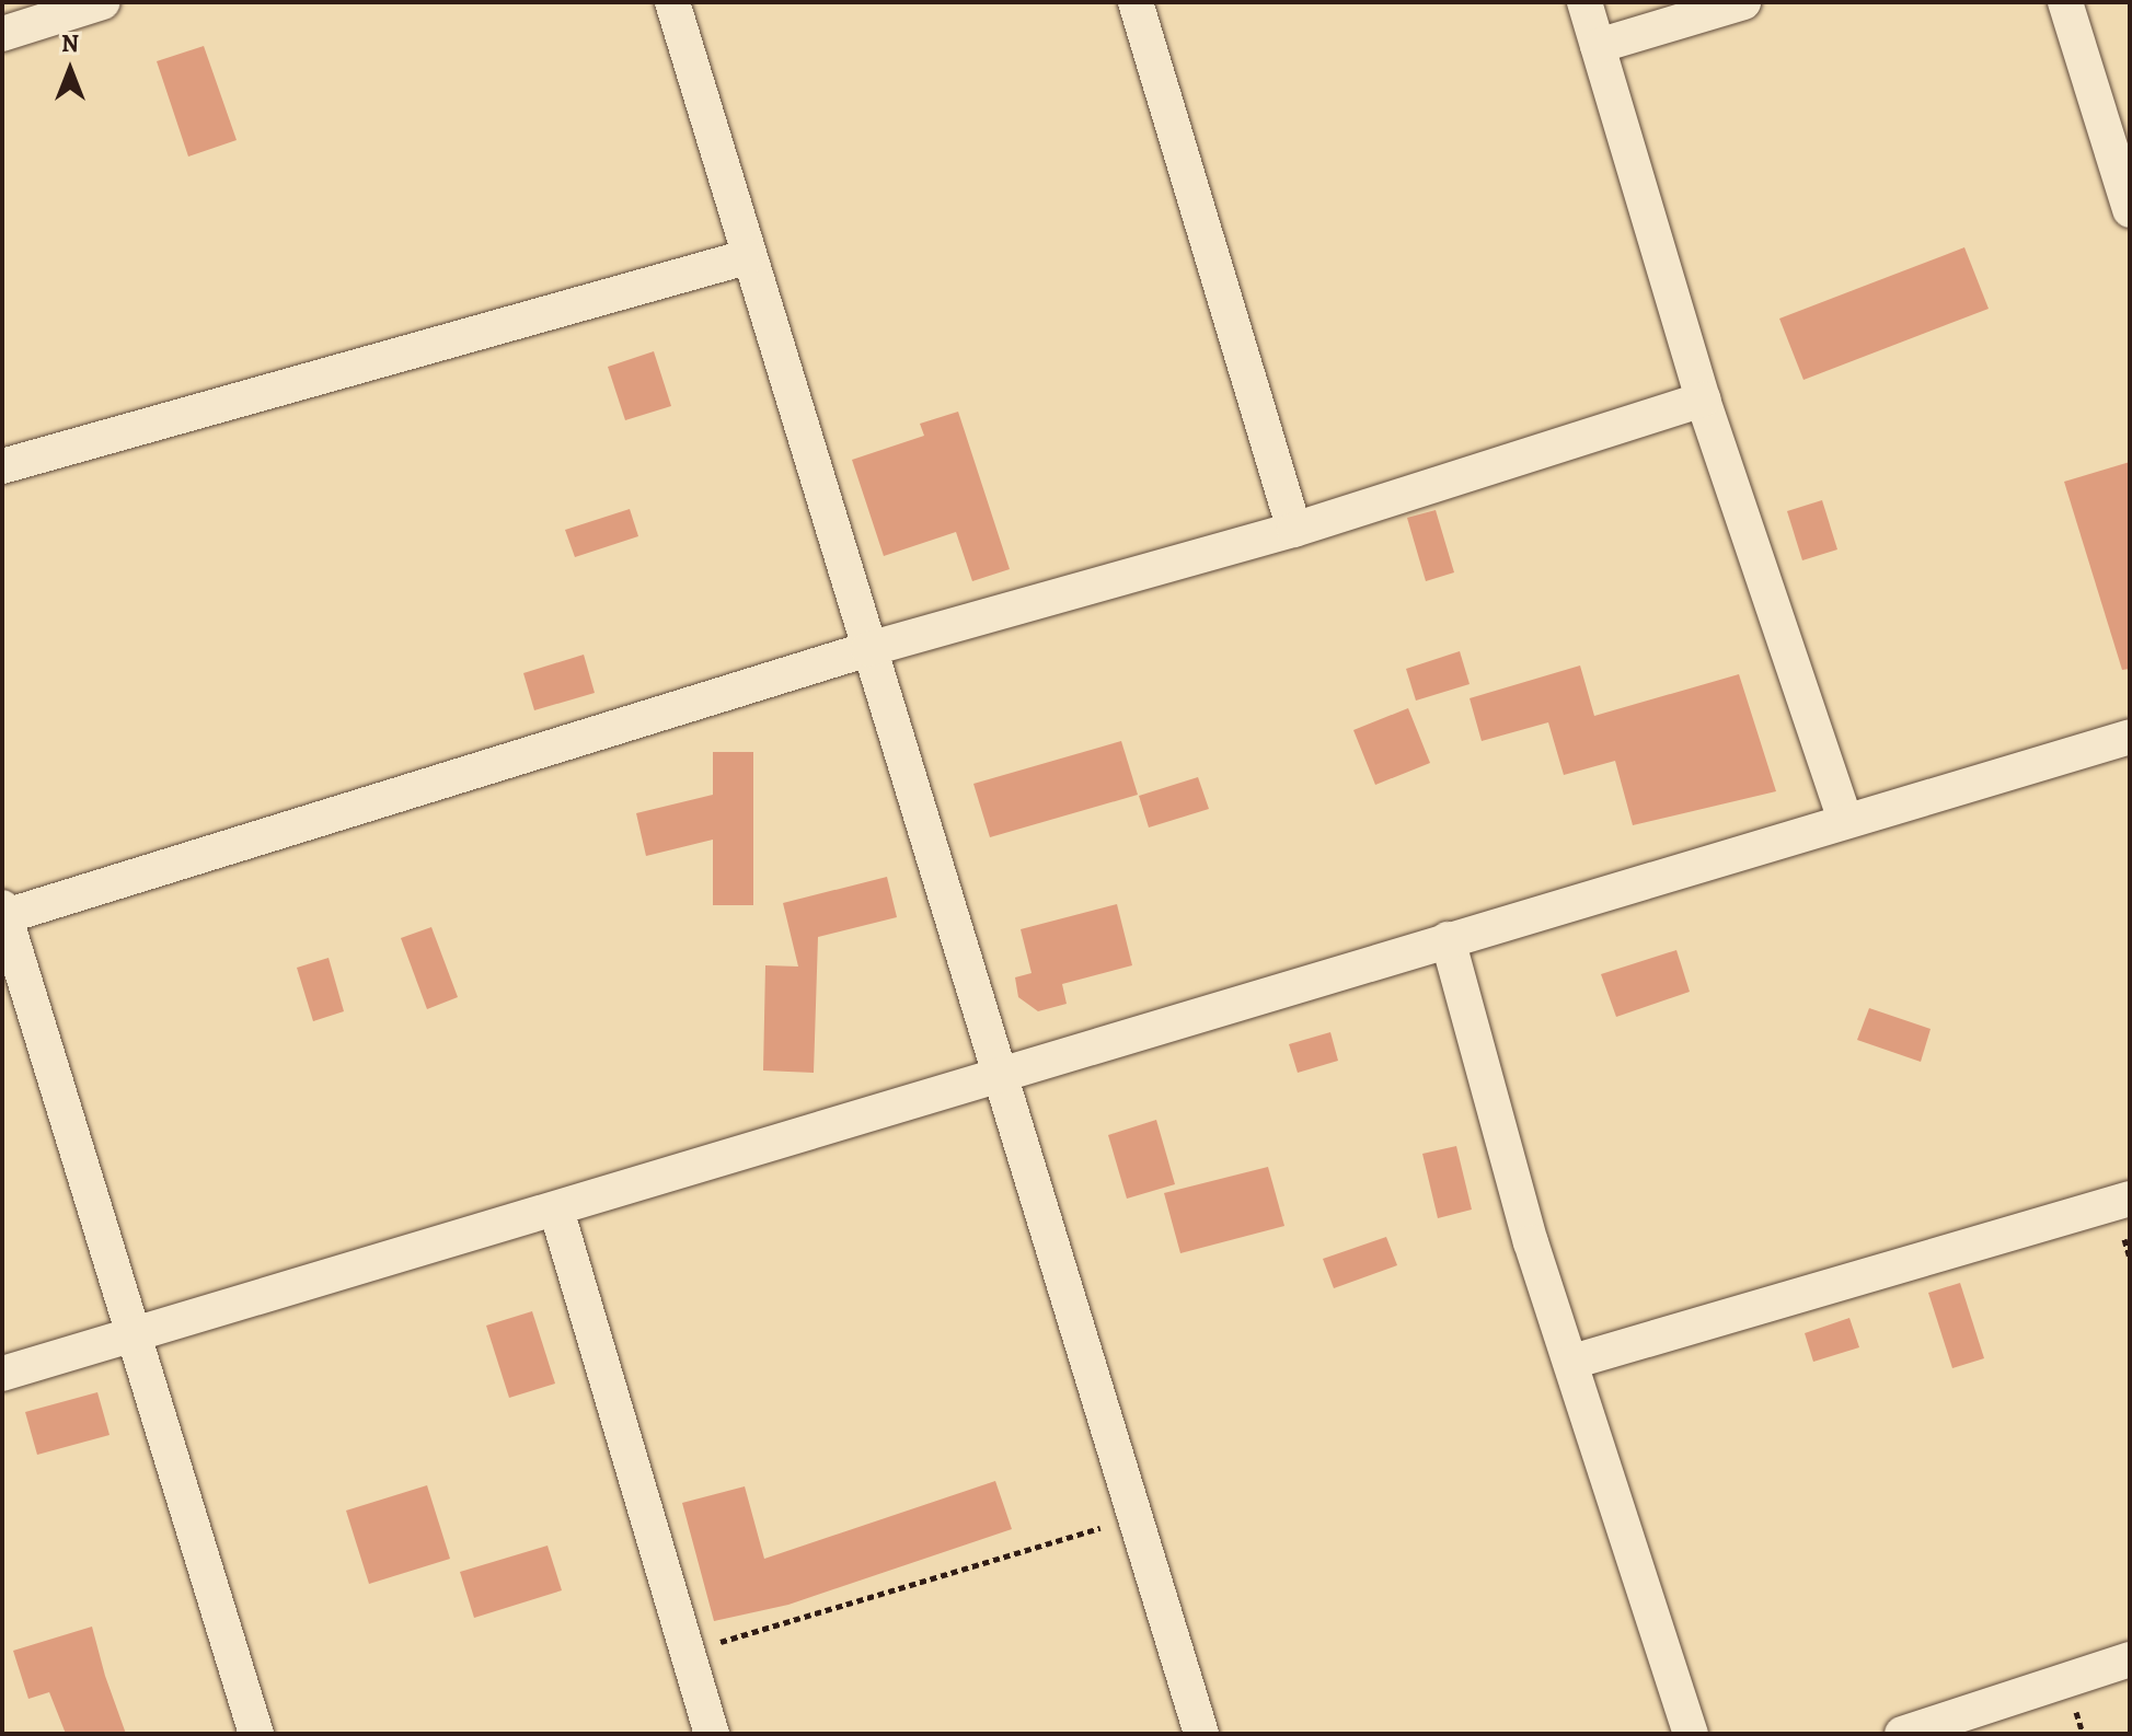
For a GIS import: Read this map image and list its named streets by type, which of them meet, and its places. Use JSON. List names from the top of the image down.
{
  "north": "top"
}
